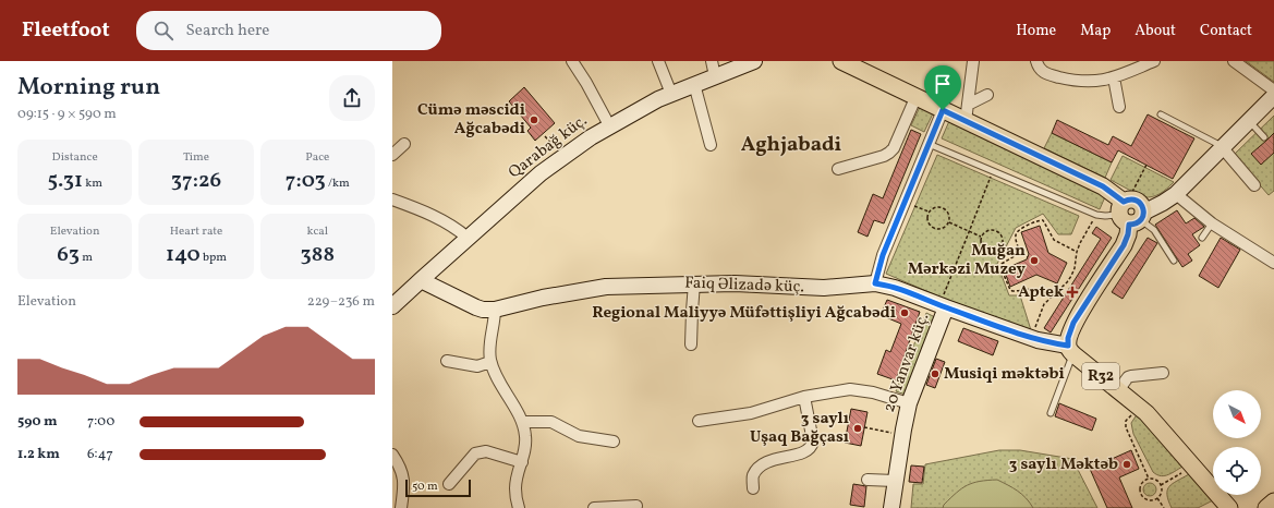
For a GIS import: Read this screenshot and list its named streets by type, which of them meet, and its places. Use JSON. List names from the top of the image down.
{
  "streets": {
    "main road": ["Faiq Əlizadə küç.", "R32"],
    "street": ["Qarabağ küç.", "20 Yanvar küç."]
  },
  "crossings": [
    ["Qarabağ küç.", "Faiq Əlizadə küç."],
    ["Faiq Əlizadə küç.", "20 Yanvar küç."],
    ["Faiq Əlizadə küç.", "R32"]
  ],
  "districts": ["Aghjabadi"],
  "places": {
    "other": [
      "Cümə məscidi Ağcabədi",
      "Muğan Mərkəzi Muzey",
      "Regional Maliyyə Müfəttişliyi Ağcabədi",
      "Musiqi məktəbi",
      "3 saylı Uşaq Bağçası",
      "3 saylı Məktəb"
    ],
    "health": ["Aptek"]
  },
  "scale_bar": "50 m",
  "north": "bottom right",
  "page": {
    "header": "Fleetfoot",
    "search": "Search here",
    "nav": [
      "Home",
      "Map",
      "About",
      "Contact"
    ],
    "heading": ["Morning run", "09:15 · 9 × 590 m"],
    "stats": [
      ["Distance", "5.31 km"],
      ["Time", "37:26"],
      ["Pace", "7:03 /km"],
      ["Elevation", "63 m"],
      ["Heart rate", "140 bpm"],
      ["kcal", "388"]
    ],
    "chart": ["Elevation", "229–236 m"],
    "list": [
      {
        "name": "590 m",
        "note": "7:00"
      },
      {
        "name": "1.2 km",
        "note": "6:47"
      }
    ],
    "scale": "50 m"
  }
}
